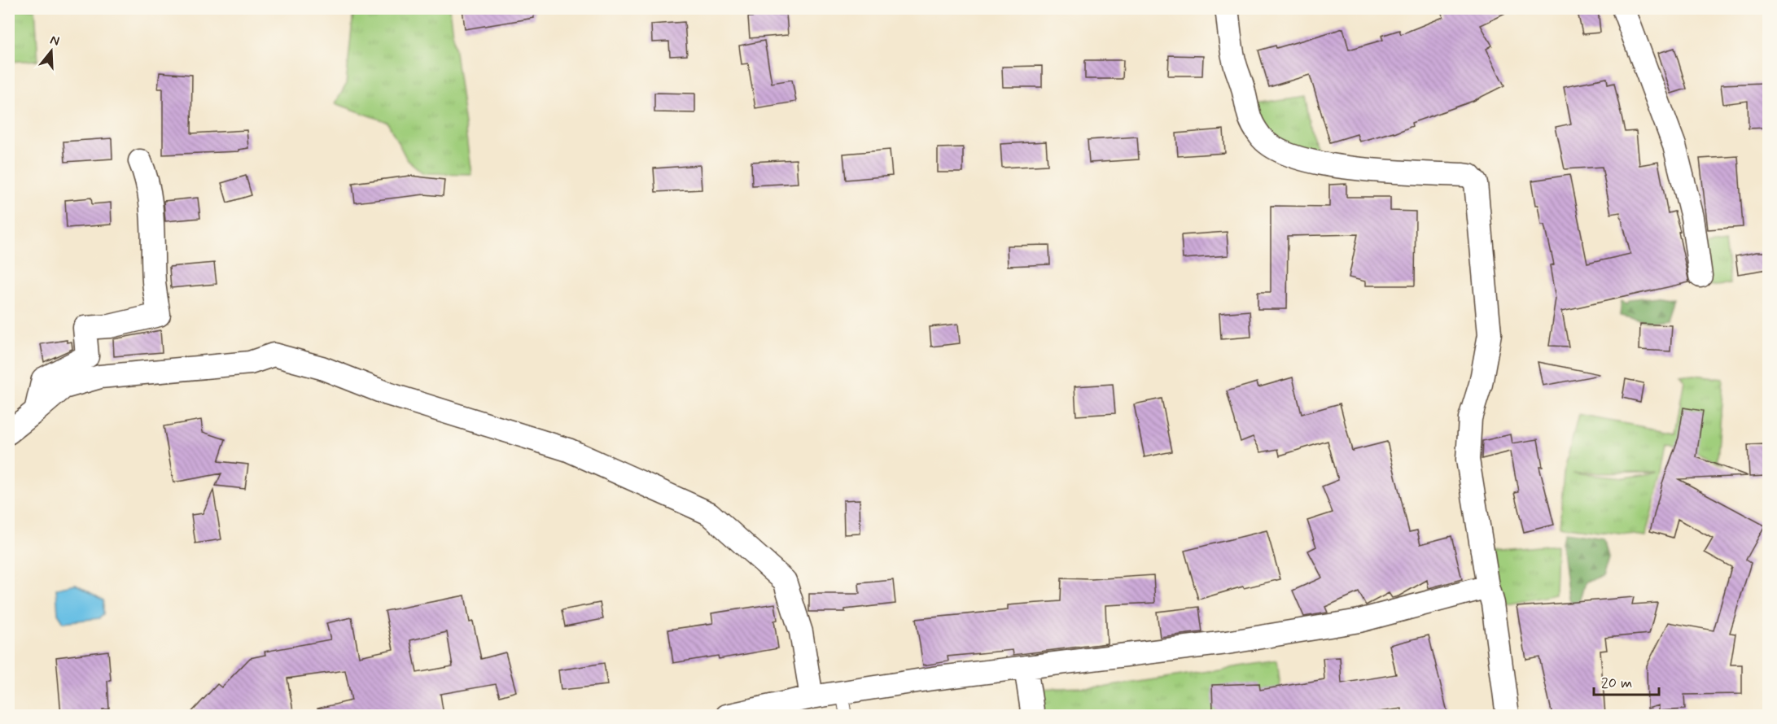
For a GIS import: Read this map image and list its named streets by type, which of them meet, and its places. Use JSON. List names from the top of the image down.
{
  "scale_bar": "20 m",
  "north": "top"
}
